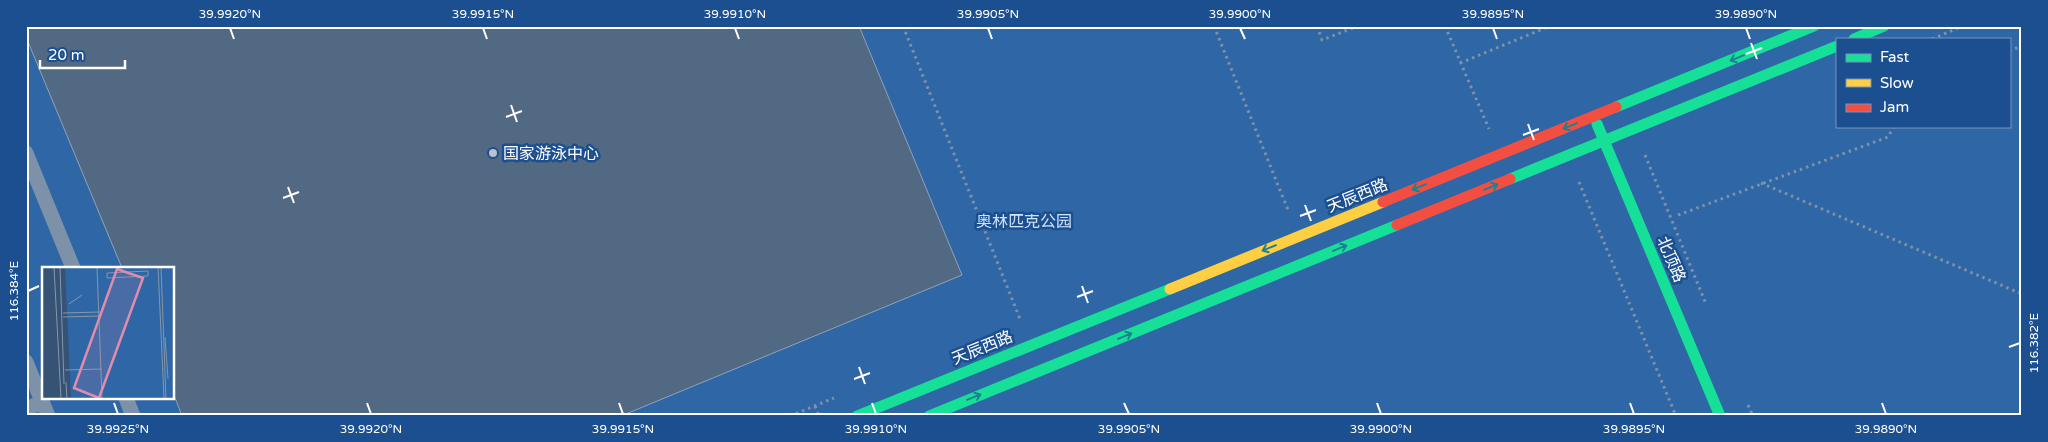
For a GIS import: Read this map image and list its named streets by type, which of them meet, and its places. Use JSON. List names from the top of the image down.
{
  "streets": {
    "street": ["天辰西路", "北顶路"]
  },
  "crossings": [
    ["天辰西路", "北顶路"]
  ],
  "parks": ["奥林匹克公园"],
  "places": ["国家游泳中心"],
  "legend": ["Fast", "Slow", "Jam"],
  "scale_bar": "20 m",
  "coordinates": [
    "39.9920°N",
    "39.9915°N",
    "39.9910°N",
    "39.9905°N",
    "39.9900°N",
    "39.9895°N",
    "39.9890°N",
    "116.384°E",
    "116.382°E",
    "39.9925°N"
  ]
}
